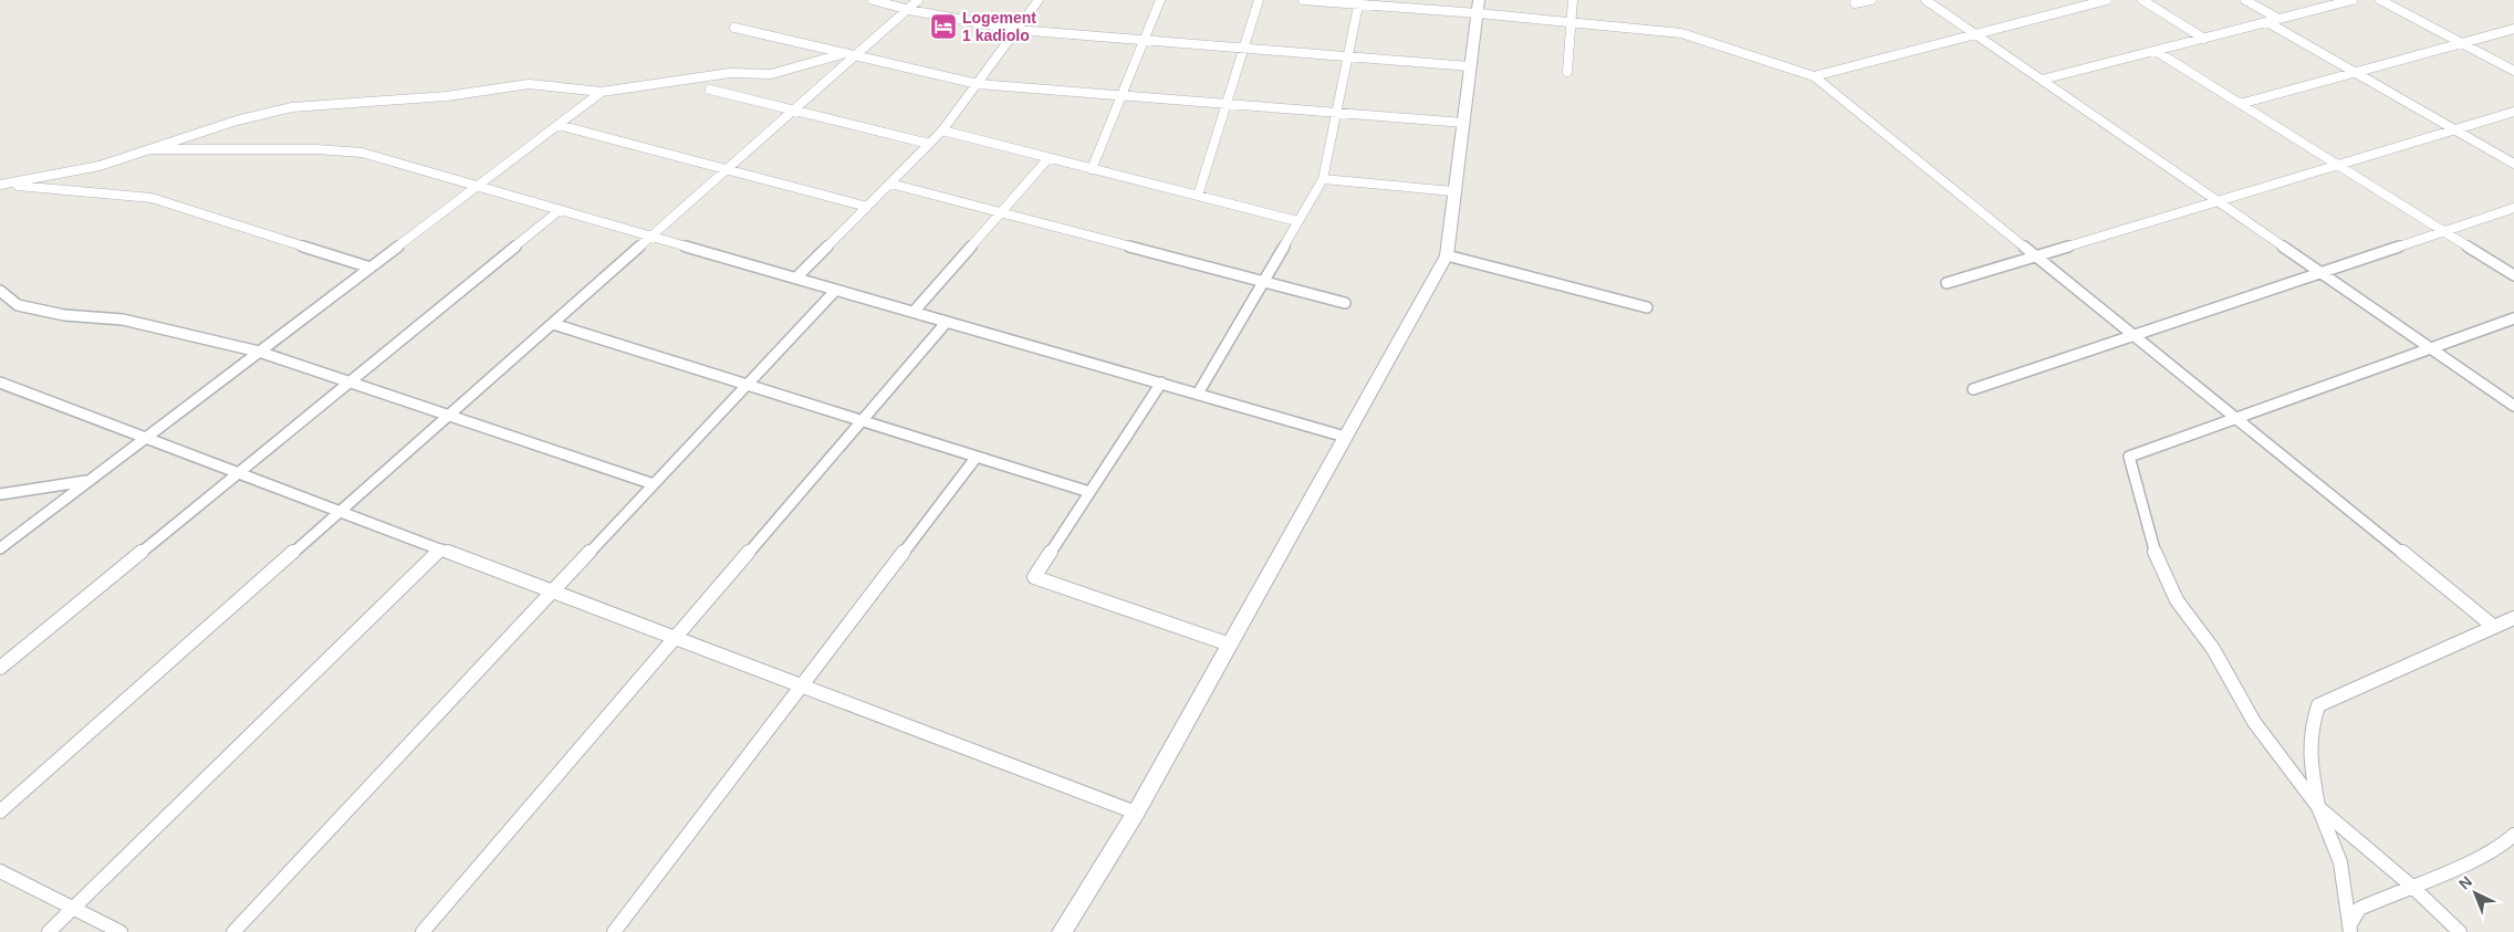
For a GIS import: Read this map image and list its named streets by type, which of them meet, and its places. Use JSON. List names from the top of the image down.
{
  "places": {
    "hotel": ["Logement 1 kadiolo"]
  },
  "north": "top left"
}
